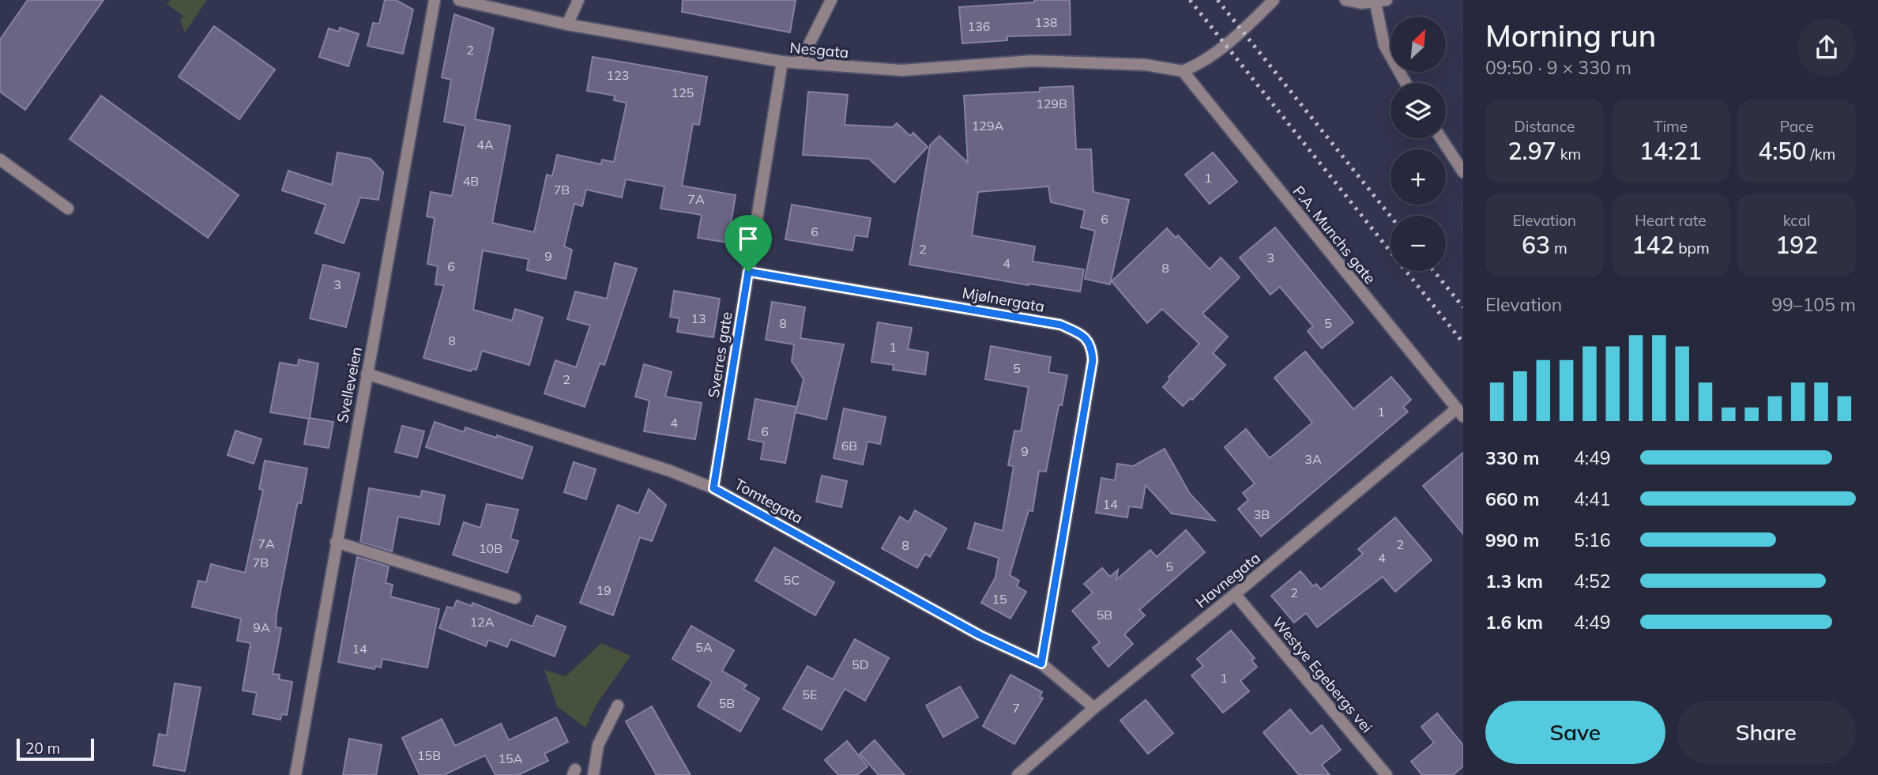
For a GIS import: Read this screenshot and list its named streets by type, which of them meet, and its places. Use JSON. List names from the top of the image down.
{
  "streets": {
    "street": [
      "Nesgata",
      "P.A. Munchs gate",
      "Mjølnergata",
      "Sverres gate",
      "Svelleveien",
      "Tomtegata",
      "Havnegata",
      "Westye Egebergs vei"
    ]
  },
  "crossings": [
    ["Nesgata", "P.A. Munchs gate"],
    ["Nesgata", "Sverres gate"],
    ["P.A. Munchs gate", "Havnegata"],
    ["Mjølnergata", "Sverres gate"],
    ["Mjølnergata", "Tomtegata"],
    ["Sverres gate", "Tomtegata"],
    ["Svelleveien", "Tomtegata"],
    ["Tomtegata", "Havnegata"],
    ["Havnegata", "Westye Egebergs vei"]
  ],
  "house_numbers": [
    "138",
    "136",
    "2",
    "123",
    "125",
    "129B",
    "129A",
    "4A",
    "1",
    "4B",
    "7B",
    "7A",
    "6",
    "6",
    "2",
    "9",
    "3",
    "4",
    "6",
    "8",
    "3",
    "13",
    "8",
    "5",
    "8",
    "1",
    "5",
    "2",
    "1",
    "4",
    "6",
    "6B",
    "9",
    "3A",
    "14",
    "3B",
    "7A",
    "2",
    "8",
    "10B",
    "4",
    "7B",
    "5",
    "5C",
    "19",
    "2",
    "15",
    "5B",
    "12A",
    "9A",
    "5A",
    "14",
    "5D",
    "1",
    "5E",
    "5B",
    "7",
    "15B",
    "15A"
  ],
  "scale_bar": "20 m",
  "north": "top right",
  "page": {
    "heading": ["Morning run", "09:50 · 9 × 330 m"],
    "map_buttons": ["+", "−"],
    "stats": [
      ["Distance", "2.97 km"],
      ["Time", "14:21"],
      ["Pace", "4:50 /km"],
      ["Elevation", "63 m"],
      ["Heart rate", "142 bpm"],
      ["kcal", "192"]
    ],
    "chart": ["Elevation", "99–105 m"],
    "list": [
      {
        "name": "330 m",
        "note": "4:49"
      },
      {
        "name": "660 m",
        "note": "4:41"
      },
      {
        "name": "990 m",
        "note": "5:16"
      },
      {
        "name": "1.3 km",
        "note": "4:52"
      },
      {
        "name": "1.6 km",
        "note": "4:49"
      }
    ],
    "buttons": ["Save", "Share"],
    "scale": "20 m"
  }
}
